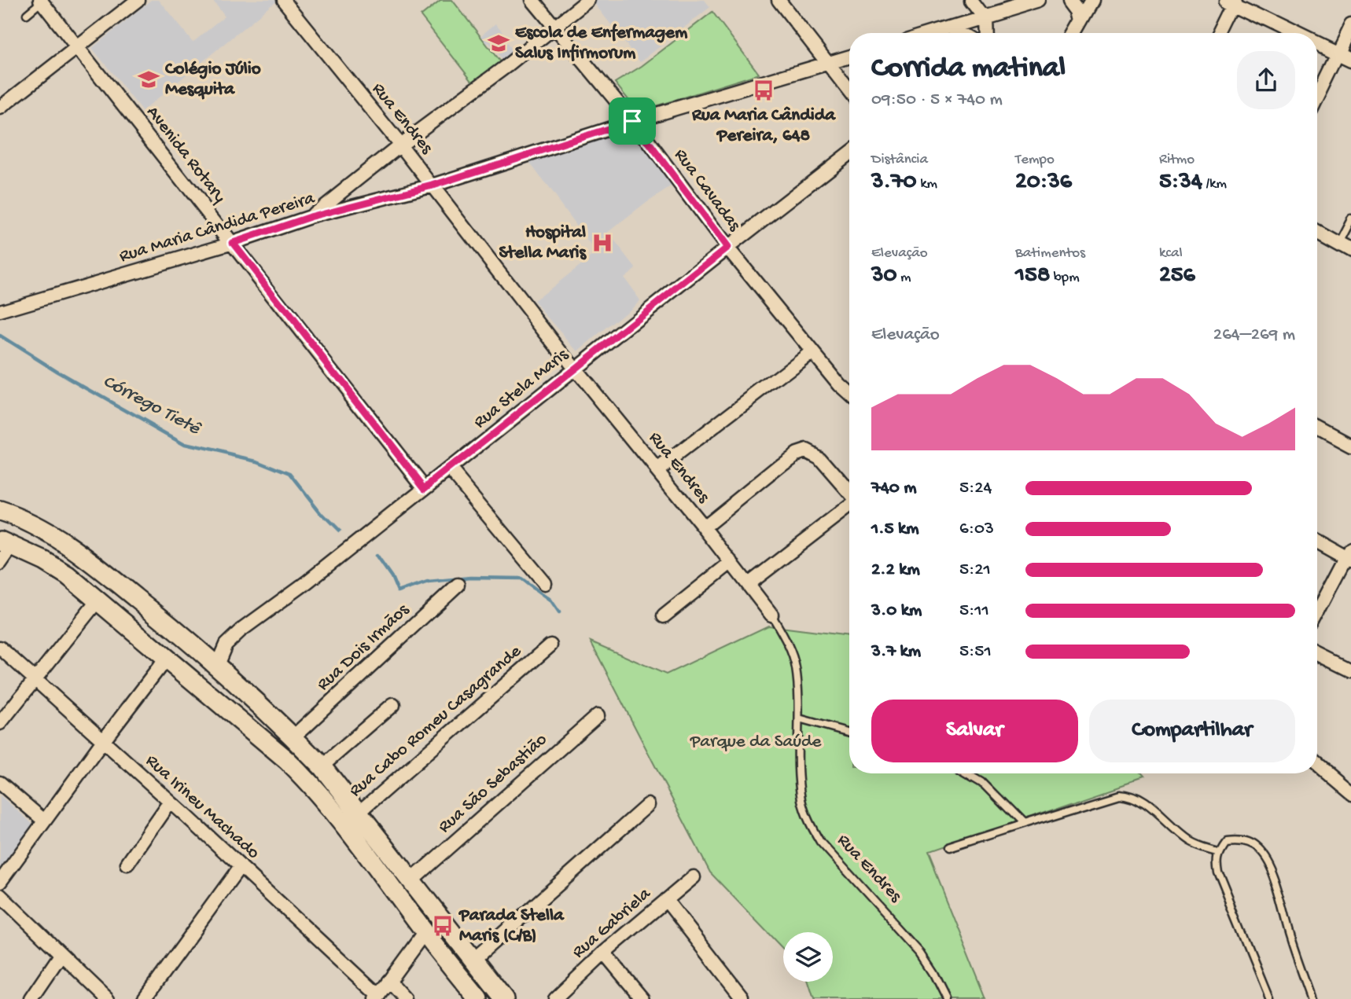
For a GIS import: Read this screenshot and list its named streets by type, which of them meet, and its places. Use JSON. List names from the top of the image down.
{
  "streets": {
    "street": [
      "Rua Endres",
      "Avenida Rotary",
      "Rua Cavadas",
      "Rua Maria Cândida Pereira",
      "Rua Stela Maris",
      "Rua Dois Irmãos",
      "Rua Cabo Romeu Casagrande",
      "Rua São Sebastião",
      "Rua Irineu Machado",
      "Rua Gabriela"
    ]
  },
  "crossings": [
    ["Rua Endres", "Rua Maria Cândida Pereira"],
    ["Rua Endres", "Rua Stela Maris"],
    ["Avenida Rotary", "Rua Maria Cândida Pereira"],
    ["Avenida Rotary", "Rua Stela Maris"],
    ["Rua Cavadas", "Rua Maria Cândida Pereira"],
    ["Rua Cavadas", "Rua Stela Maris"]
  ],
  "water": ["Córrego Tietê"],
  "parks": ["Parque da Saúde"],
  "places": {
    "school or university": ["Escola de Enfermagem Salus Infirmorum", "Colégio Júlio Mesquita"],
    "bus stop": ["Rua Maria Cândida Pereira, 648", "Parada Stella Maris (C/B)"],
    "hospital": ["Hospital Stella Maris"]
  },
  "page": {
    "heading": ["Corrida matinal", "09:50 · 5 × 740 m"],
    "stats": [
      ["Distância", "3.70 km"],
      ["Tempo", "20:36"],
      ["Ritmo", "5:34 /km"],
      ["Elevação", "30 m"],
      ["Batimentos", "158 bpm"],
      ["kcal", "256"]
    ],
    "chart": ["Elevação", "264–269 m"],
    "list": [
      {
        "name": "740 m",
        "note": "5:24"
      },
      {
        "name": "1.5 km",
        "note": "6:03"
      },
      {
        "name": "2.2 km",
        "note": "5:21"
      },
      {
        "name": "3.0 km",
        "note": "5:11"
      },
      {
        "name": "3.7 km",
        "note": "5:51"
      }
    ],
    "buttons": ["Salvar", "Compartilhar"]
  }
}
